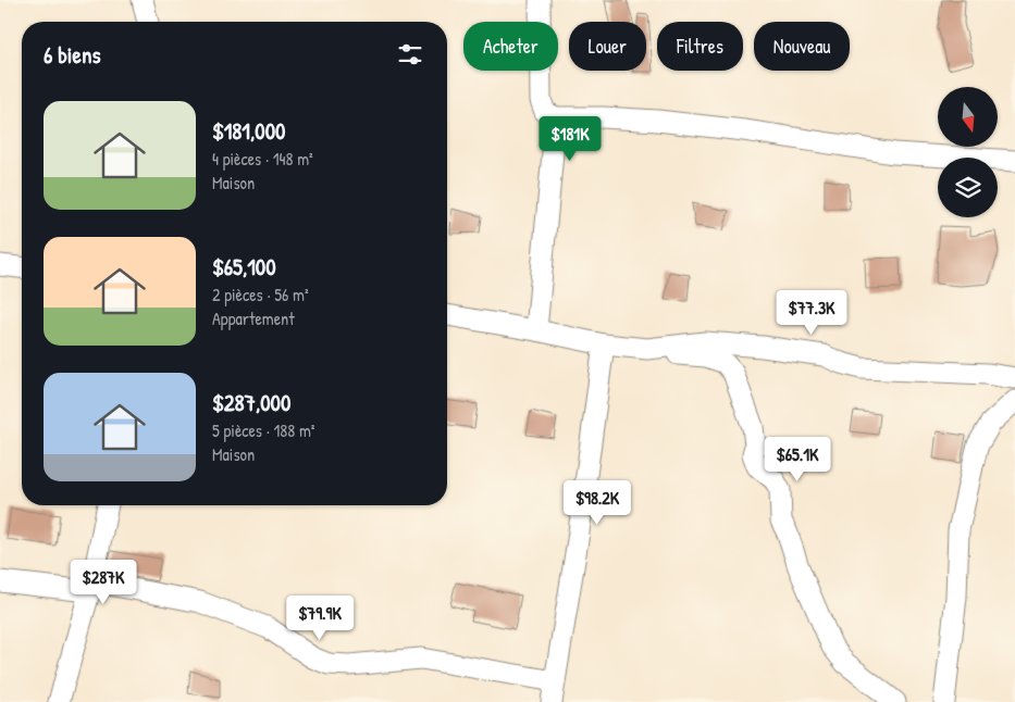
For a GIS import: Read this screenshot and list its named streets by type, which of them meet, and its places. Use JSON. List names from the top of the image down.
{
  "north": "bottom",
  "page": {
    "chip": [
      "Acheter",
      "Louer",
      "Filtres",
      "Nouveau"
    ],
    "heading": "6 biens",
    "list": [
      {
        "name": "$181,000",
        "note": "4 pièces · 148 m² · Maison"
      },
      {
        "name": "$65,100",
        "note": "2 pièces · 56 m² · Appartement"
      },
      {
        "name": "$287,000",
        "note": "5 pièces · 188 m² · Maison"
      }
    ],
    "price": [
      "$181K",
      "$77.3K",
      "$65.1K",
      "$98.2K",
      "$287K",
      "$79.9K"
    ]
  }
}
